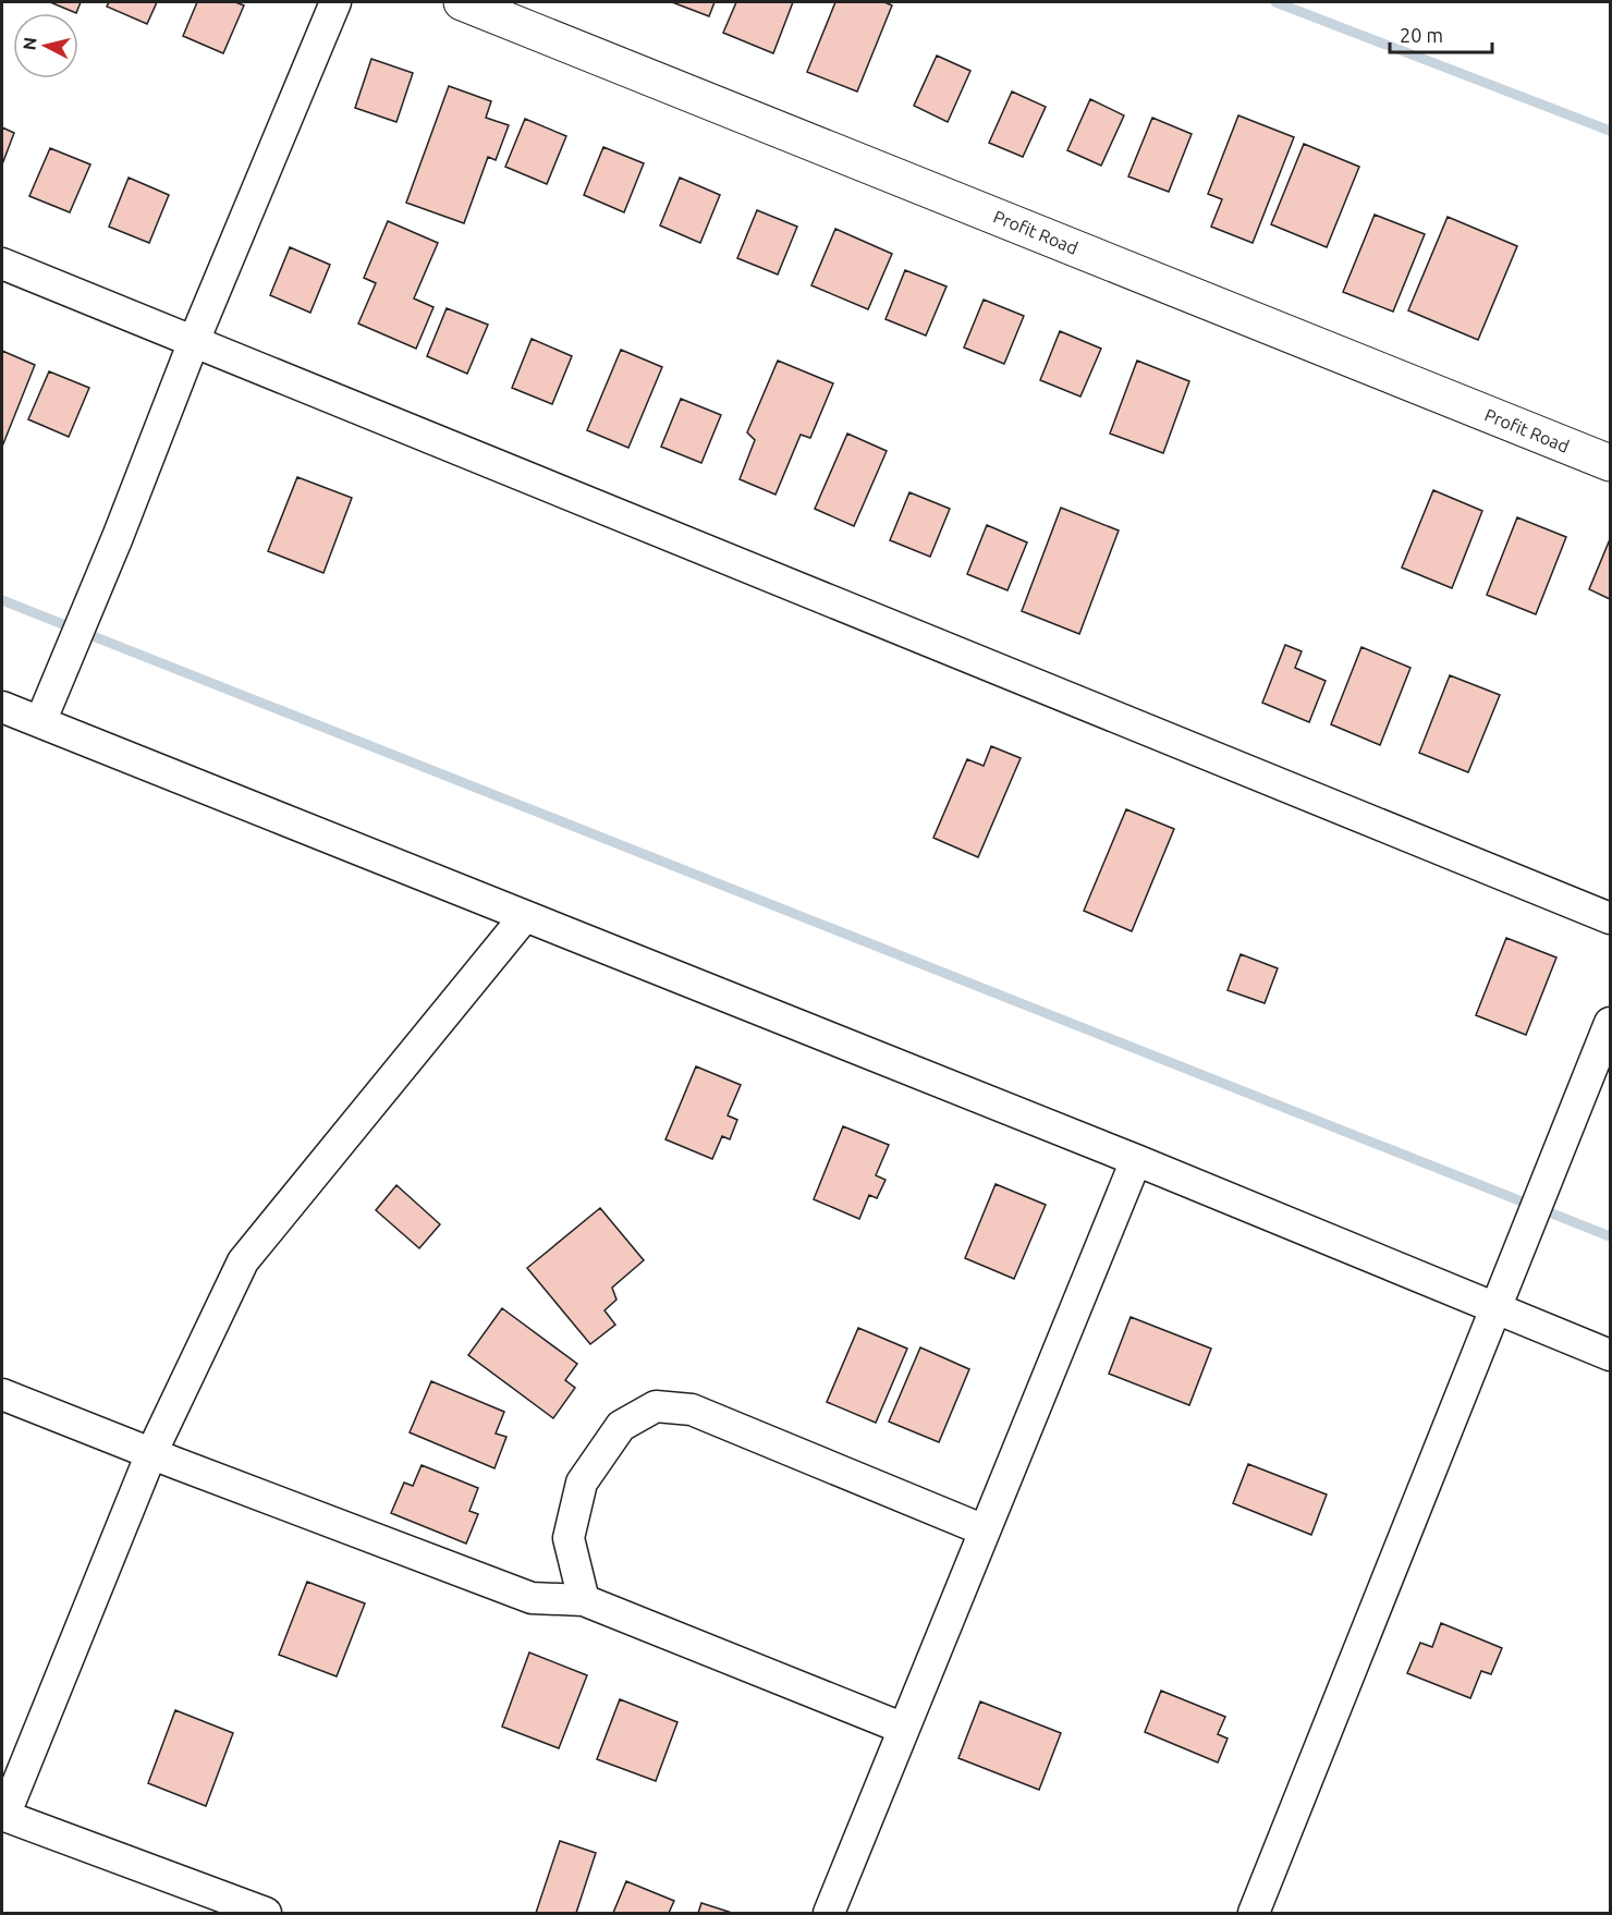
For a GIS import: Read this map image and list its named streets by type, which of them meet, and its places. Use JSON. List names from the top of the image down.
{
  "streets": {
    "street": ["Profit Road"]
  },
  "scale_bar": "20 m",
  "north": "left"
}
